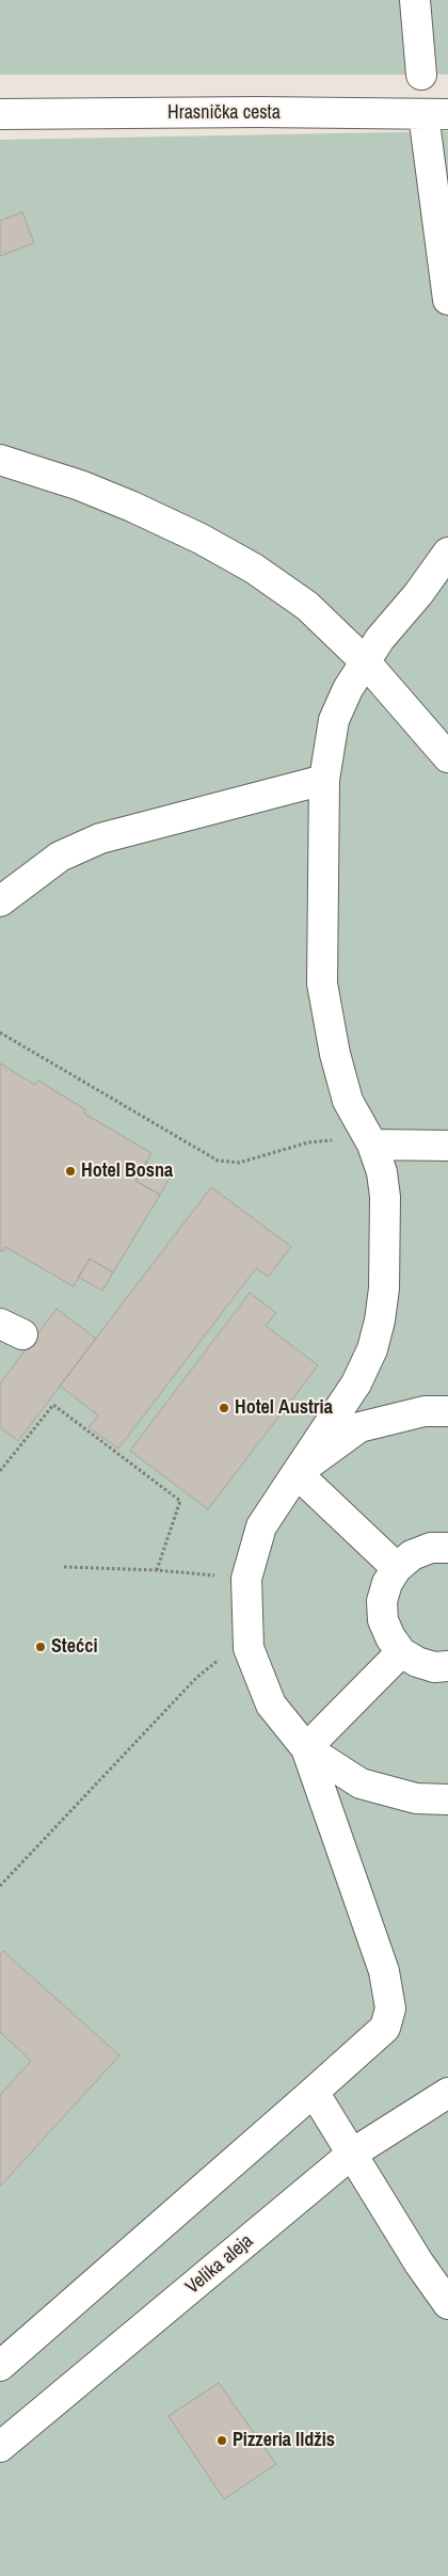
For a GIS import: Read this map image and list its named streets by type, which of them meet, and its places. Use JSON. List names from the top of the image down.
{
  "streets": {
    "street": ["Hrasnička cesta", "Velika aleja"]
  },
  "places": [
    "Hotel Bosna",
    "Hotel Austria",
    "Stećci",
    "Pizzeria Ildžis"
  ]
}
